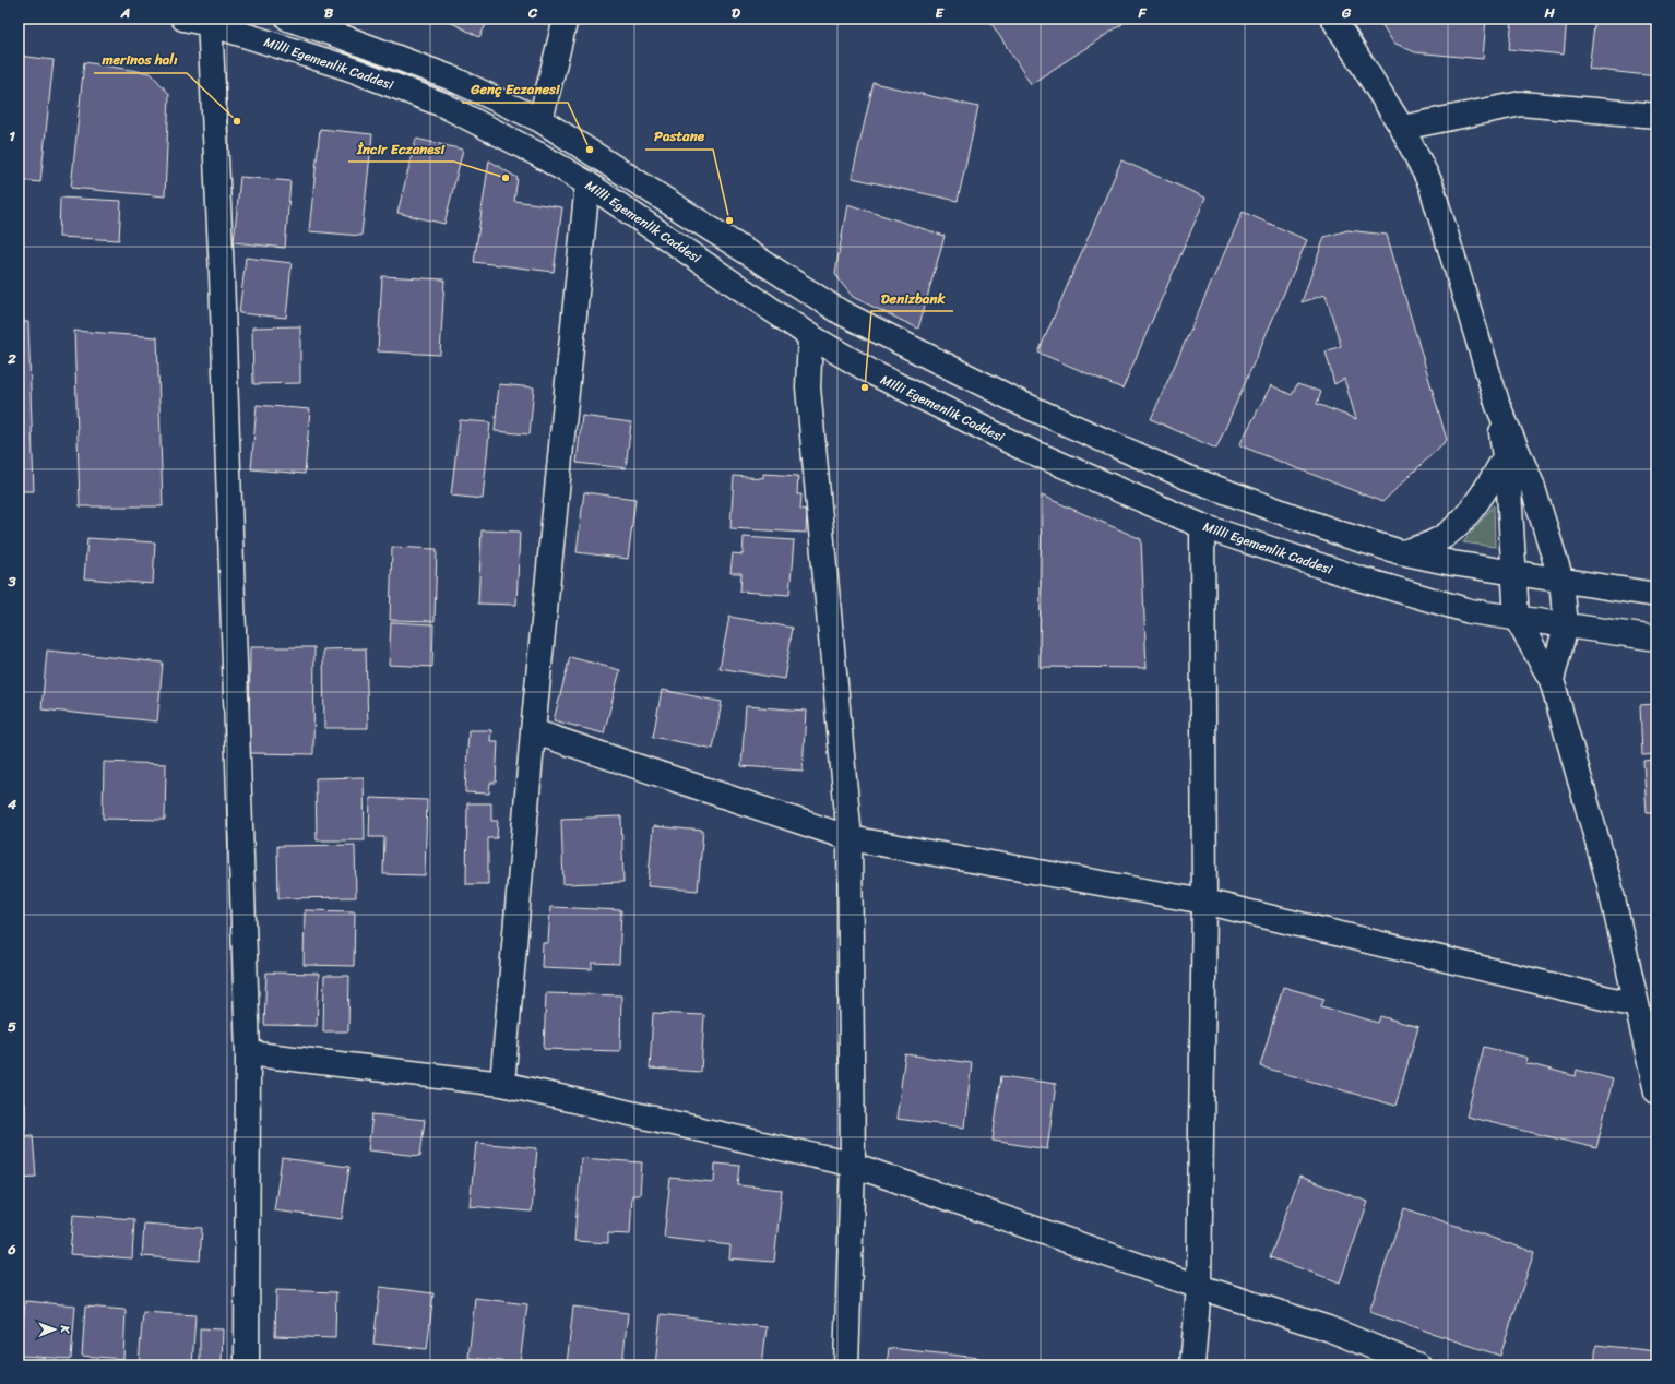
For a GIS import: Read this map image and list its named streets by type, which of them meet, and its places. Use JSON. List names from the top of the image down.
{
  "streets": {
    "street": ["Milli Egemenlik Caddesi"]
  },
  "places": [
    "merinos halı",
    "Genç Eczanesi",
    "İncir Eczanesi",
    "Pastane",
    "Denizbank"
  ],
  "north": "right",
  "grid": {
    "columns": [
      "A",
      "B",
      "C",
      "D",
      "E",
      "F",
      "G",
      "H"
    ],
    "rows": [
      "1",
      "2",
      "3",
      "4",
      "5",
      "6"
    ]
  }
}
